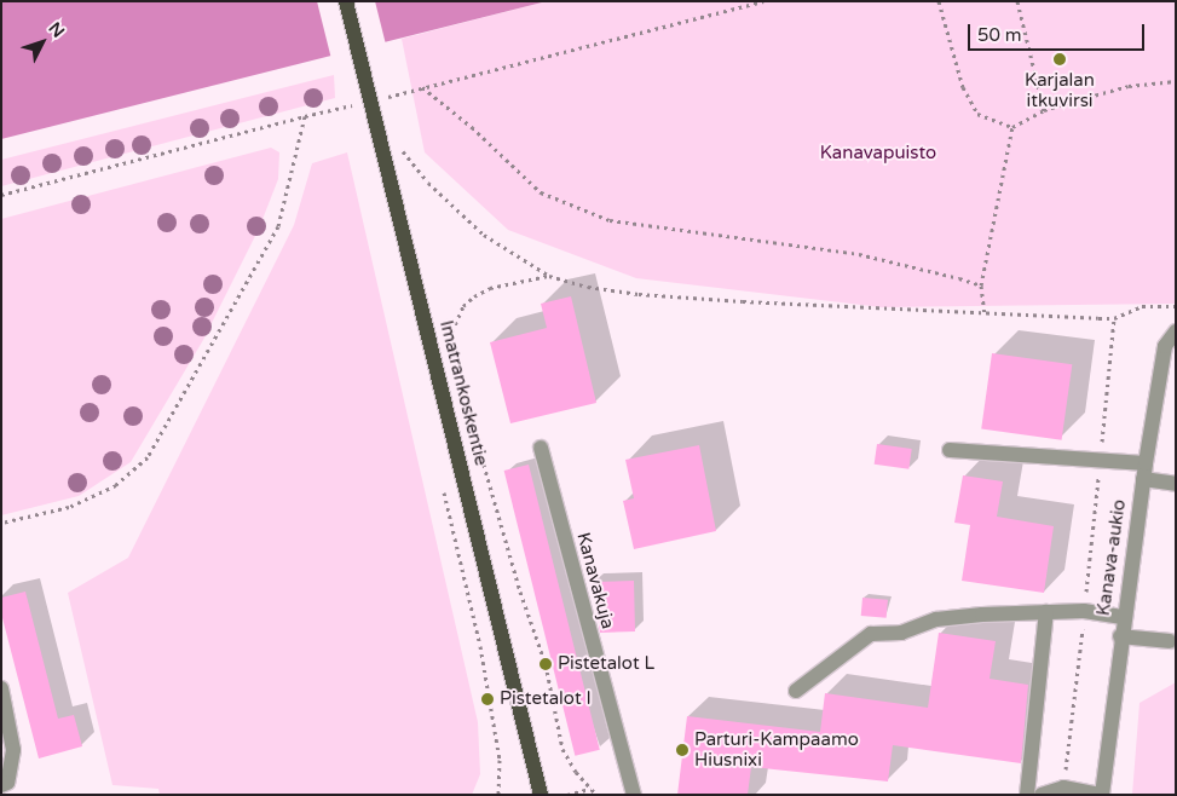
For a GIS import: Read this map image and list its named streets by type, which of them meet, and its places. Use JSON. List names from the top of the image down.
{
  "streets": {
    "main road": ["Imatrankoskentie"],
    "street": ["Kanava-aukio", "Kanavakuja"]
  },
  "parks": ["Kanavapuisto"],
  "places": [
    "Karjalan itkuvirsi",
    "Pistetalot L",
    "Pistetalot I",
    "Parturi-Kampaamo Hiusnixi"
  ],
  "scale_bar": "50 m",
  "north": "top right"
}
